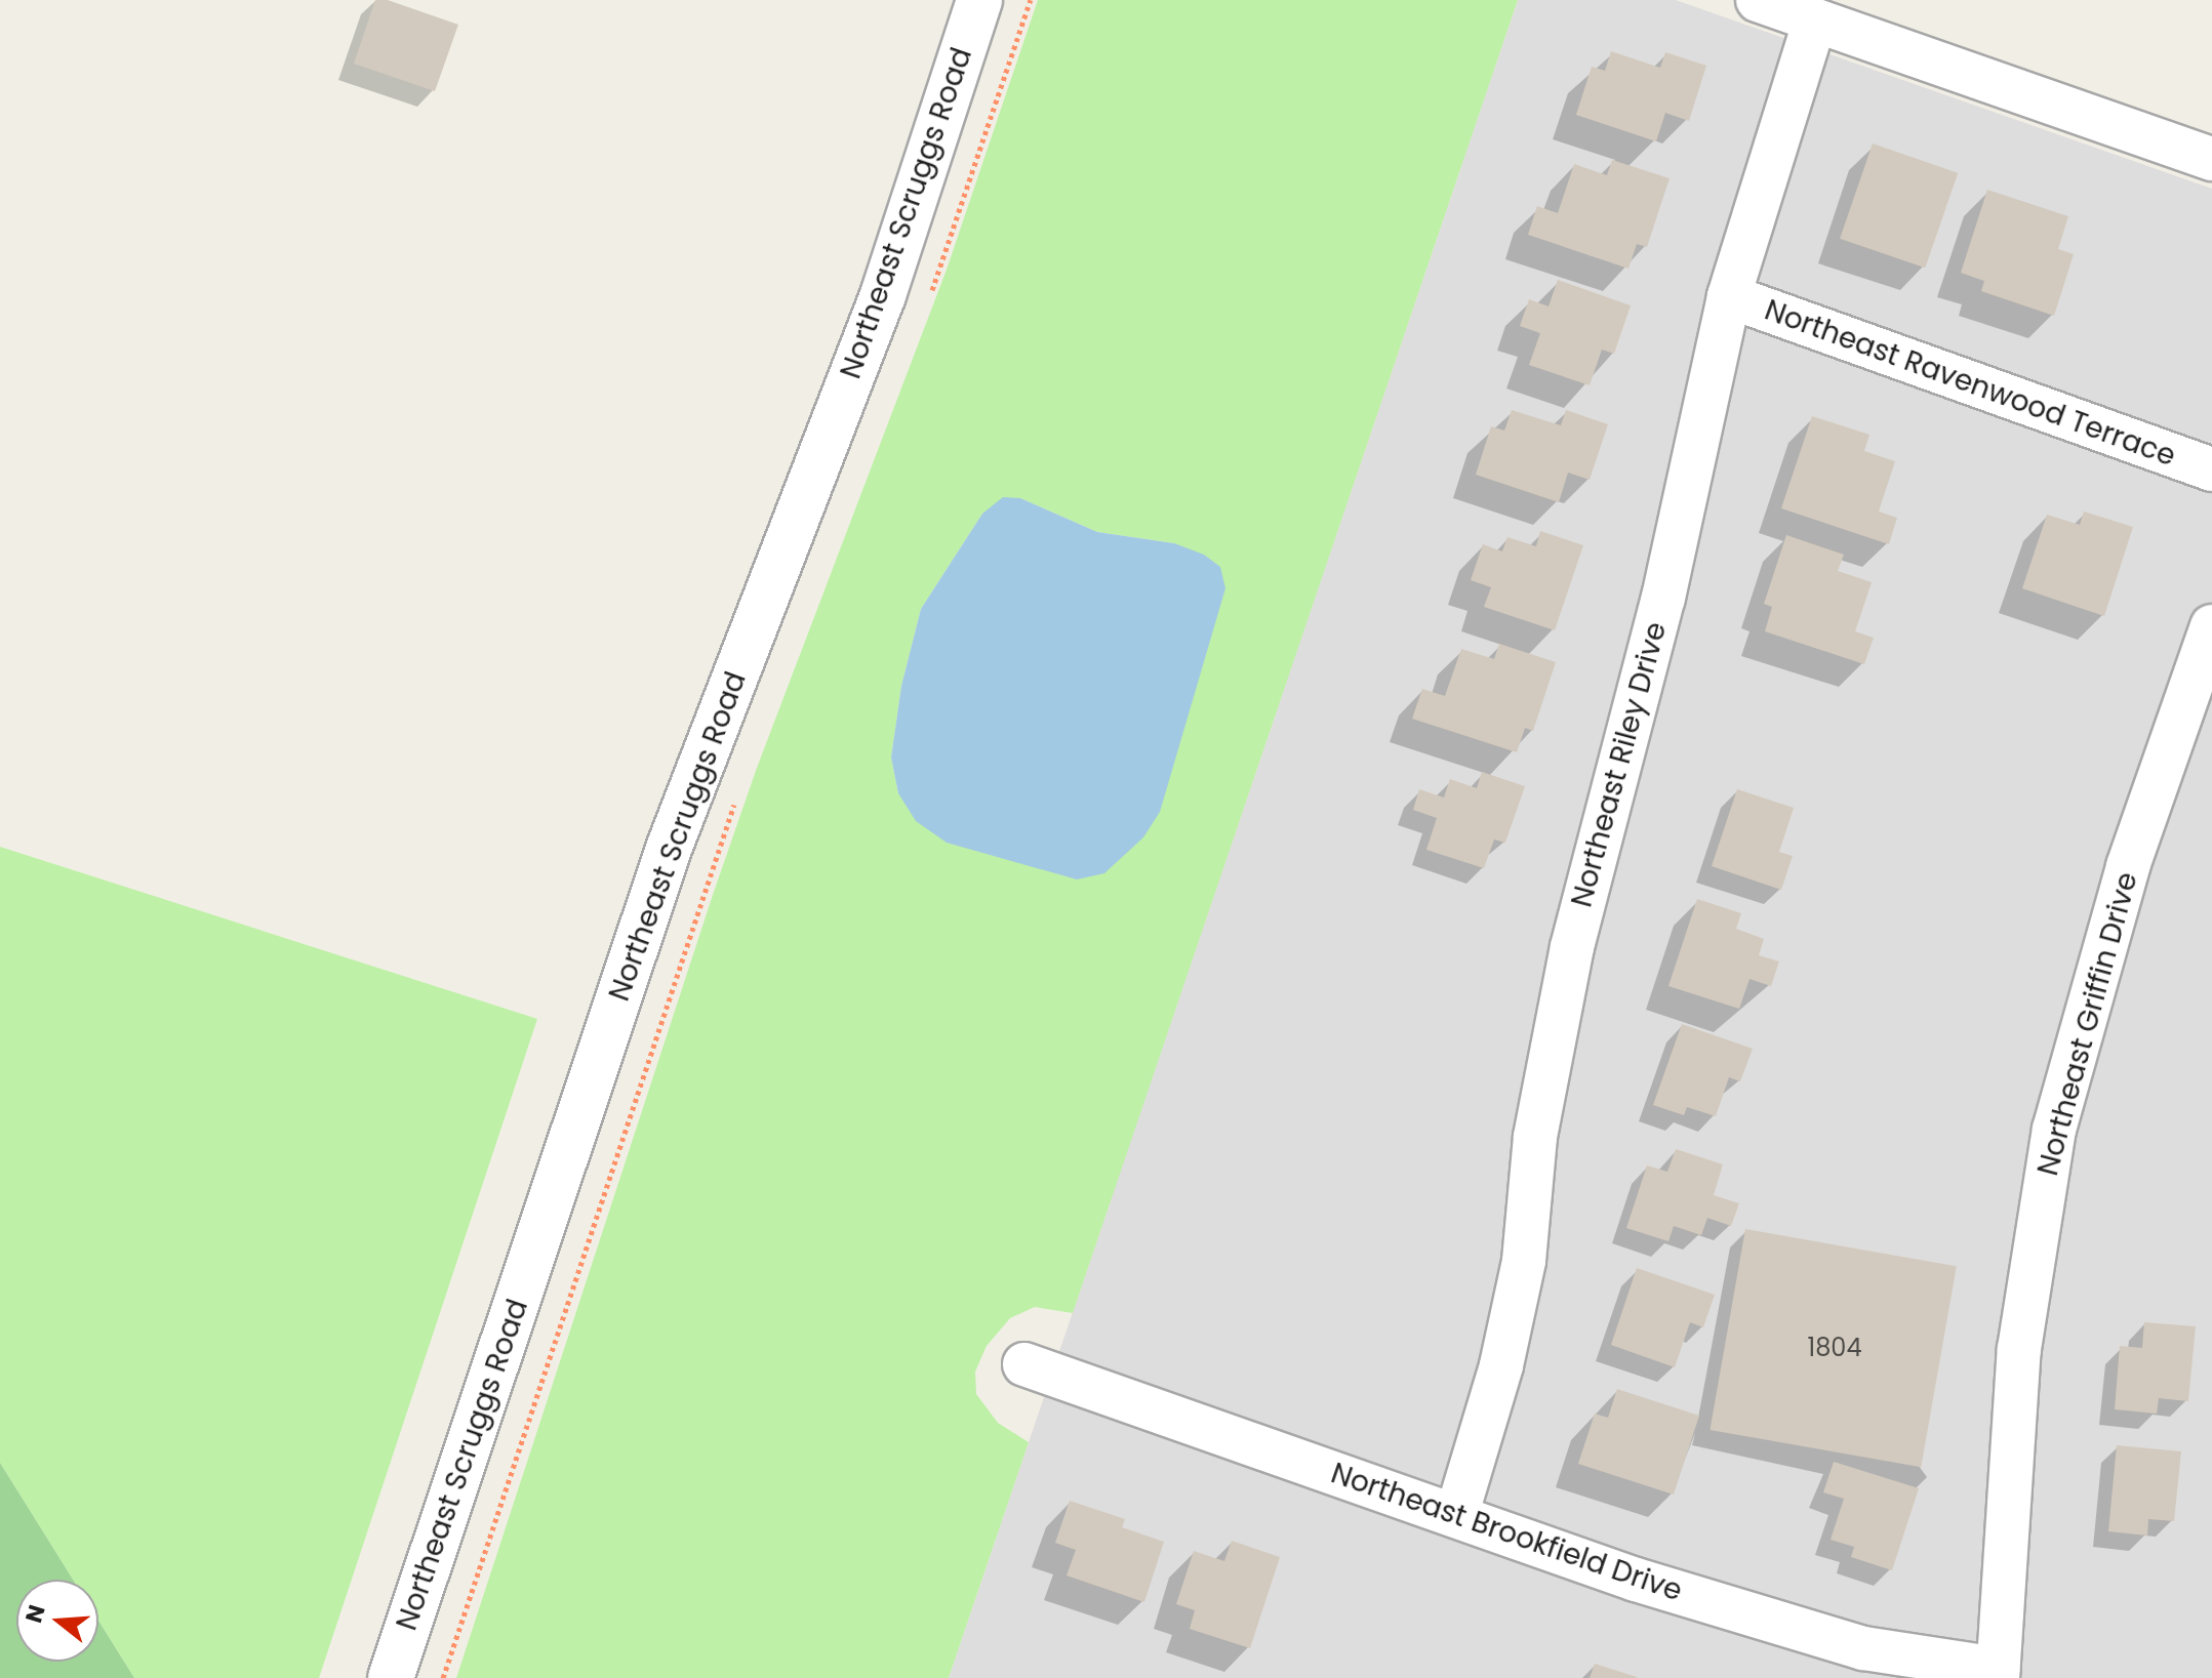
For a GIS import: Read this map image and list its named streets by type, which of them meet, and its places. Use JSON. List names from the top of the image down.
{
  "streets": {
    "street": [
      "Northeast Scruggs Road",
      "Northeast Ravenwood Terrace",
      "Northeast Riley Drive",
      "Northeast Griffin Drive",
      "Northeast Brookfield Drive"
    ]
  },
  "crossings": [
    ["Northeast Ravenwood Terrace", "Northeast Riley Drive"],
    ["Northeast Riley Drive", "Northeast Brookfield Drive"],
    ["Northeast Griffin Drive", "Northeast Brookfield Drive"]
  ],
  "house_numbers": ["1804"],
  "north": "left"
}
